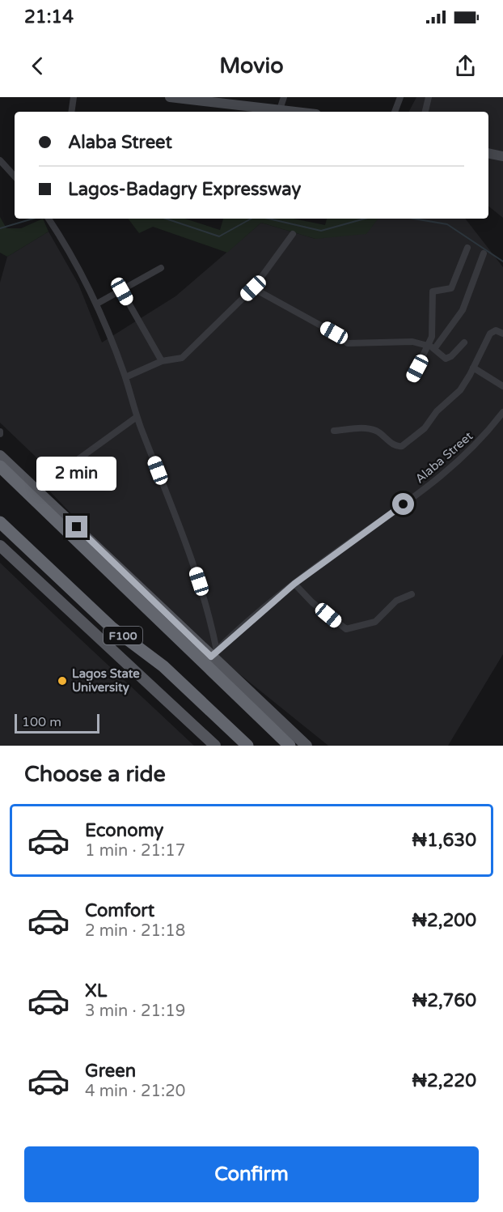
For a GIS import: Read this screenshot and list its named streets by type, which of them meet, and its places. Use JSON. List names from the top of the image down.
{
  "streets": {
    "highway": ["F100"],
    "street": ["Alaba Street"]
  },
  "places": ["Lagos State University"],
  "scale_bar": "100 m",
  "page": {
    "status": "21:14",
    "header": "Movio",
    "banner": ["Alaba Street", "Lagos-Badagry Expressway"],
    "bubble": "2 min",
    "scale": "100 m",
    "heading": "Choose a ride",
    "list": [
      {
        "name": "Economy",
        "note": "1 min · 21:17",
        "value": "₦1,630"
      },
      {
        "name": "Comfort",
        "note": "2 min · 21:18",
        "value": "₦2,200"
      },
      {
        "name": "XL",
        "note": "3 min · 21:19",
        "value": "₦2,760"
      },
      {
        "name": "Green",
        "note": "4 min · 21:20",
        "value": "₦2,220"
      }
    ],
    "buttons": "Confirm"
  }
}
